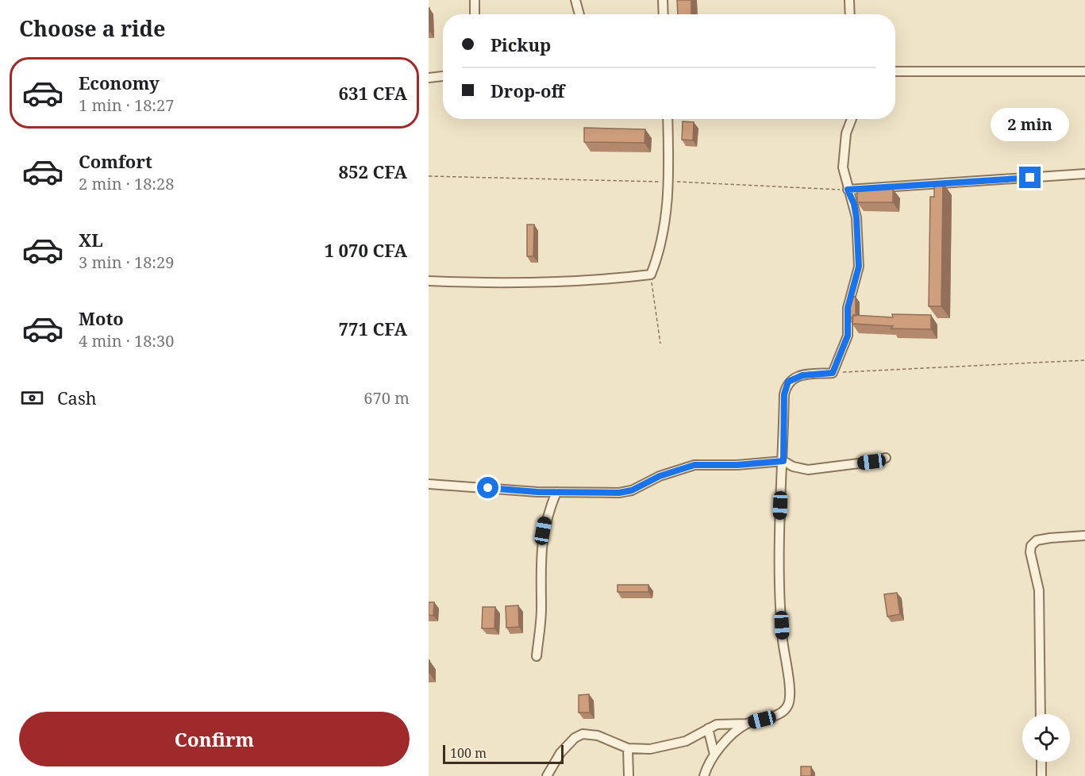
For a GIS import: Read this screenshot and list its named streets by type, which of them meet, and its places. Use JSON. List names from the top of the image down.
{
  "scale_bar": "100 m",
  "page": {
    "heading": "Choose a ride",
    "banner": ["Pickup", "Drop-off"],
    "list": [
      {
        "name": "Economy",
        "note": "1 min · 18:27",
        "value": "631 CFA"
      },
      {
        "name": "Comfort",
        "note": "2 min · 18:28",
        "value": "852 CFA"
      },
      {
        "name": "XL",
        "note": "3 min · 18:29",
        "value": "1 070 CFA"
      },
      {
        "name": "Moto",
        "note": "4 min · 18:30",
        "value": "771 CFA"
      }
    ],
    "bubble": "2 min",
    "pay": ["Cash", "670 m"],
    "buttons": "Confirm",
    "scale": "100 m"
  }
}
